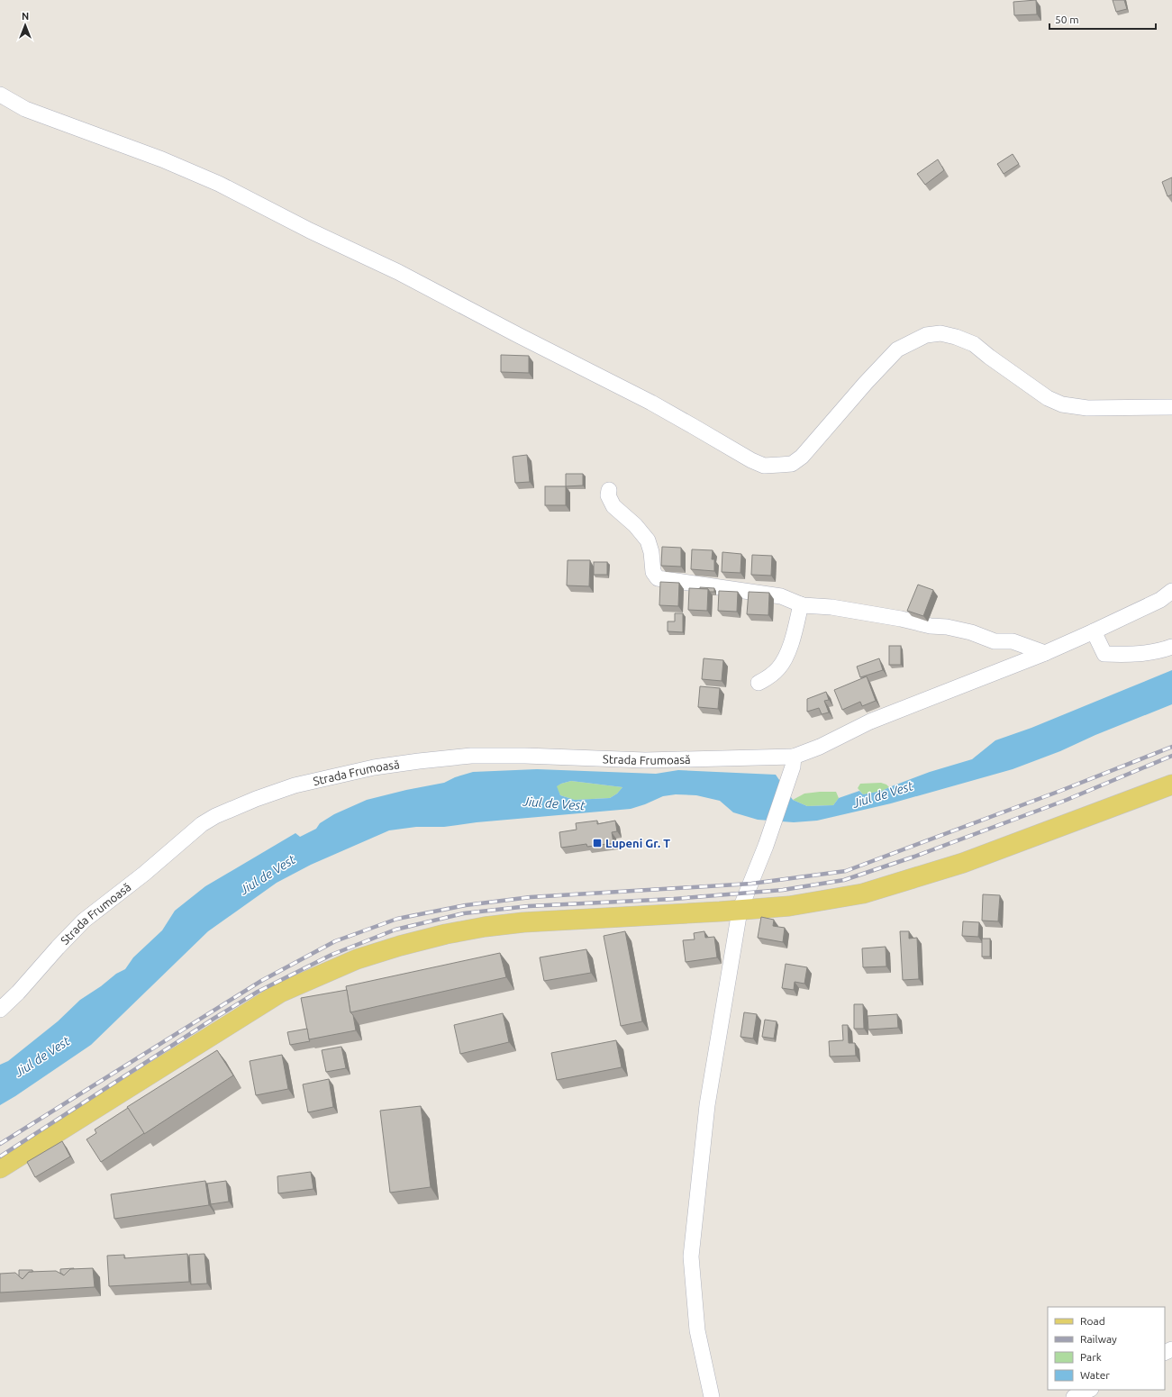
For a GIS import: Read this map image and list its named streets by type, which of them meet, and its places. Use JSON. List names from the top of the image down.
{
  "streets": {
    "street": ["Strada Frumoasă"]
  },
  "water": ["Jiul de Vest"],
  "places": {
    "transit": ["Lupeni Gr. T"]
  },
  "legend": [
    "Road",
    "Railway",
    "Park",
    "Water"
  ],
  "scale_bar": "50 m",
  "north": "top"
}
